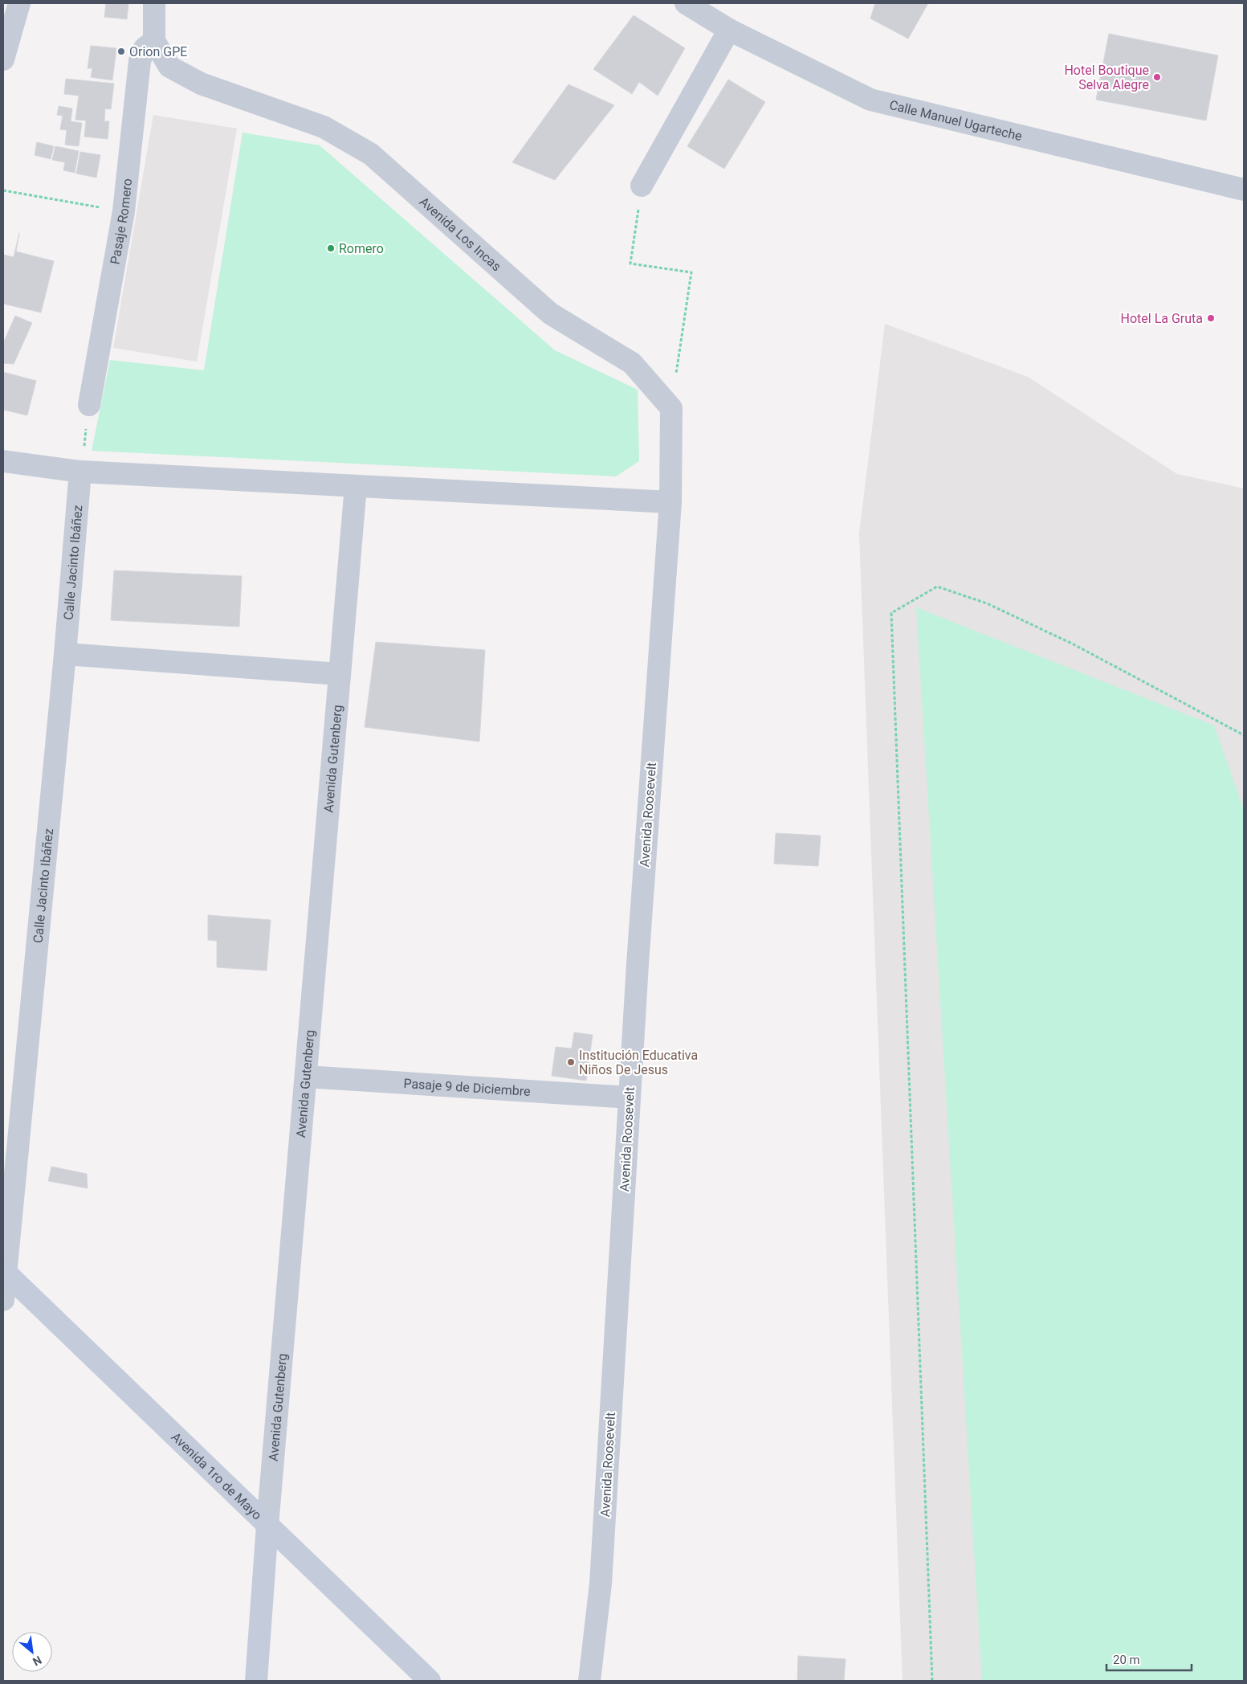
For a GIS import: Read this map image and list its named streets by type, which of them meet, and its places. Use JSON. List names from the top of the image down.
{
  "streets": {
    "main road": ["Avenida Gutenberg", "Avenida 1ro de Mayo"],
    "street": [
      "Calle Manuel Ugarteche",
      "Pasaje Romero",
      "Avenida Los Incas",
      "Calle Jacinto Ibáñez",
      "Avenida Roosevelt",
      "Pasaje 9 de Diciembre"
    ]
  },
  "crossings": [
    ["Pasaje Romero", "Avenida Los Incas"],
    ["Calle Jacinto Ibáñez", "Avenida 1ro de Mayo"],
    ["Avenida Gutenberg", "Pasaje 9 de Diciembre"],
    ["Avenida Gutenberg", "Avenida 1ro de Mayo"],
    ["Avenida Roosevelt", "Pasaje 9 de Diciembre"]
  ],
  "places": [
    "Orion GPE",
    "Hotel Boutique Selva Alegre",
    "Romero",
    "Hotel La Gruta",
    "Institución Educativa Niños De Jesus"
  ],
  "scale_bar": "20 m",
  "north": "bottom right"
}
